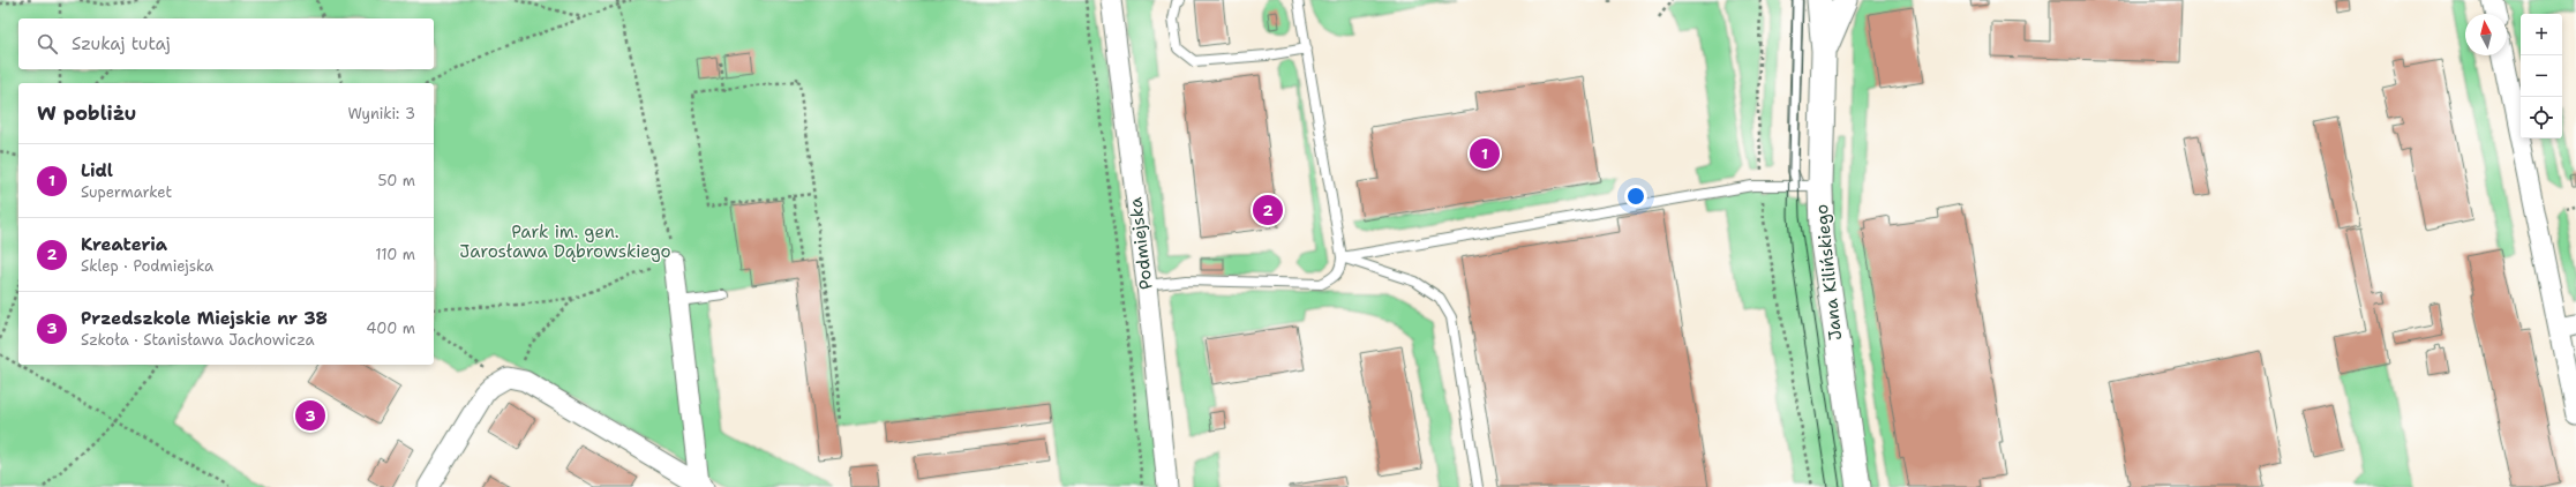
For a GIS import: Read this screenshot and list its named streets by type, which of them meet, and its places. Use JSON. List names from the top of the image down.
{
  "streets": {
    "street": ["Podmiejska", "Jana Kilińskiego"]
  },
  "parks": ["Park im. gen. Jarosława Dąbrowskiego"],
  "north": "top",
  "page": {
    "map_buttons": ["+", "−"],
    "search": "Szukaj tutaj",
    "heading": ["W pobliżu", "Wyniki: 3"],
    "pins": ["1", "2", "3"],
    "list": [
      {
        "mark": "1",
        "name": "Lidl",
        "note": "Supermarket",
        "value": "50 m"
      },
      {
        "mark": "2",
        "name": "Kreateria",
        "note": "Sklep · Podmiejska",
        "value": "110 m"
      },
      {
        "mark": "3",
        "name": "Przedszkole Miejskie nr 38",
        "note": "Szkoła · Stanisława Jachowicza",
        "value": "400 m"
      }
    ]
  }
}
